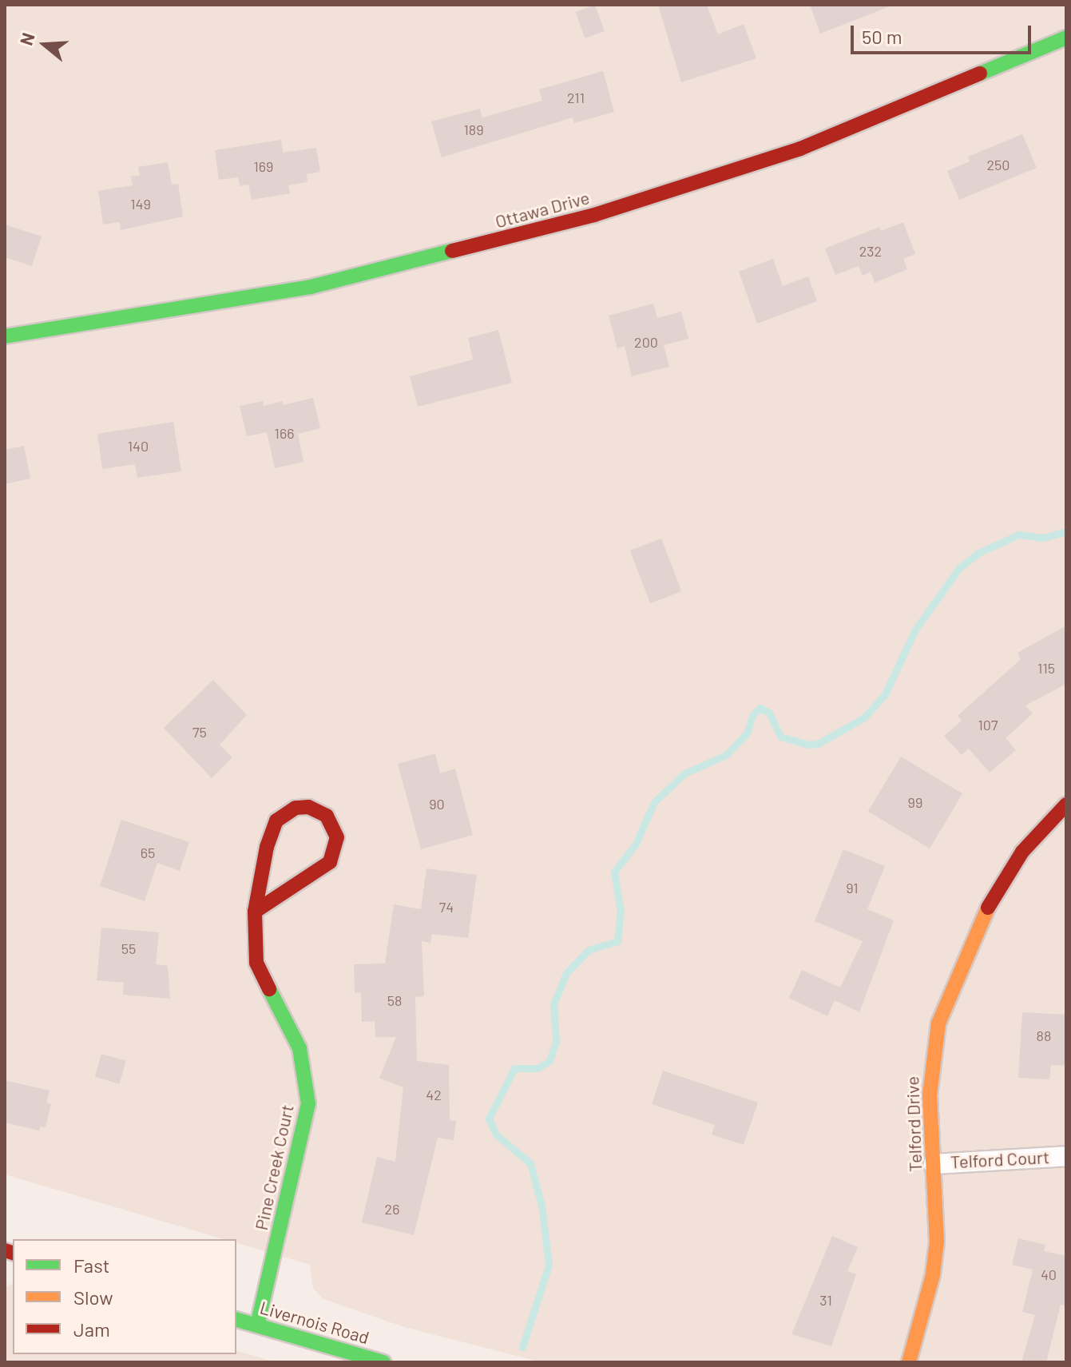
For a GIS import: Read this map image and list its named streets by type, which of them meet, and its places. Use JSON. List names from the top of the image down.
{
  "streets": {
    "street": [
      "Ottawa Drive",
      "Telford Drive",
      "Telford Court",
      "Pine Creek Court",
      "Livernois Road"
    ]
  },
  "crossings": [
    ["Telford Drive", "Telford Court"],
    ["Pine Creek Court", "Livernois Road"]
  ],
  "house_numbers": [
    "211",
    "189",
    "250",
    "169",
    "149",
    "232",
    "200",
    "166",
    "140",
    "115",
    "107",
    "75",
    "99",
    "90",
    "65",
    "91",
    "74",
    "55",
    "58",
    "88",
    "42",
    "26",
    "40",
    "31"
  ],
  "legend": ["Fast", "Slow", "Jam"],
  "scale_bar": "50 m",
  "north": "left"
}
